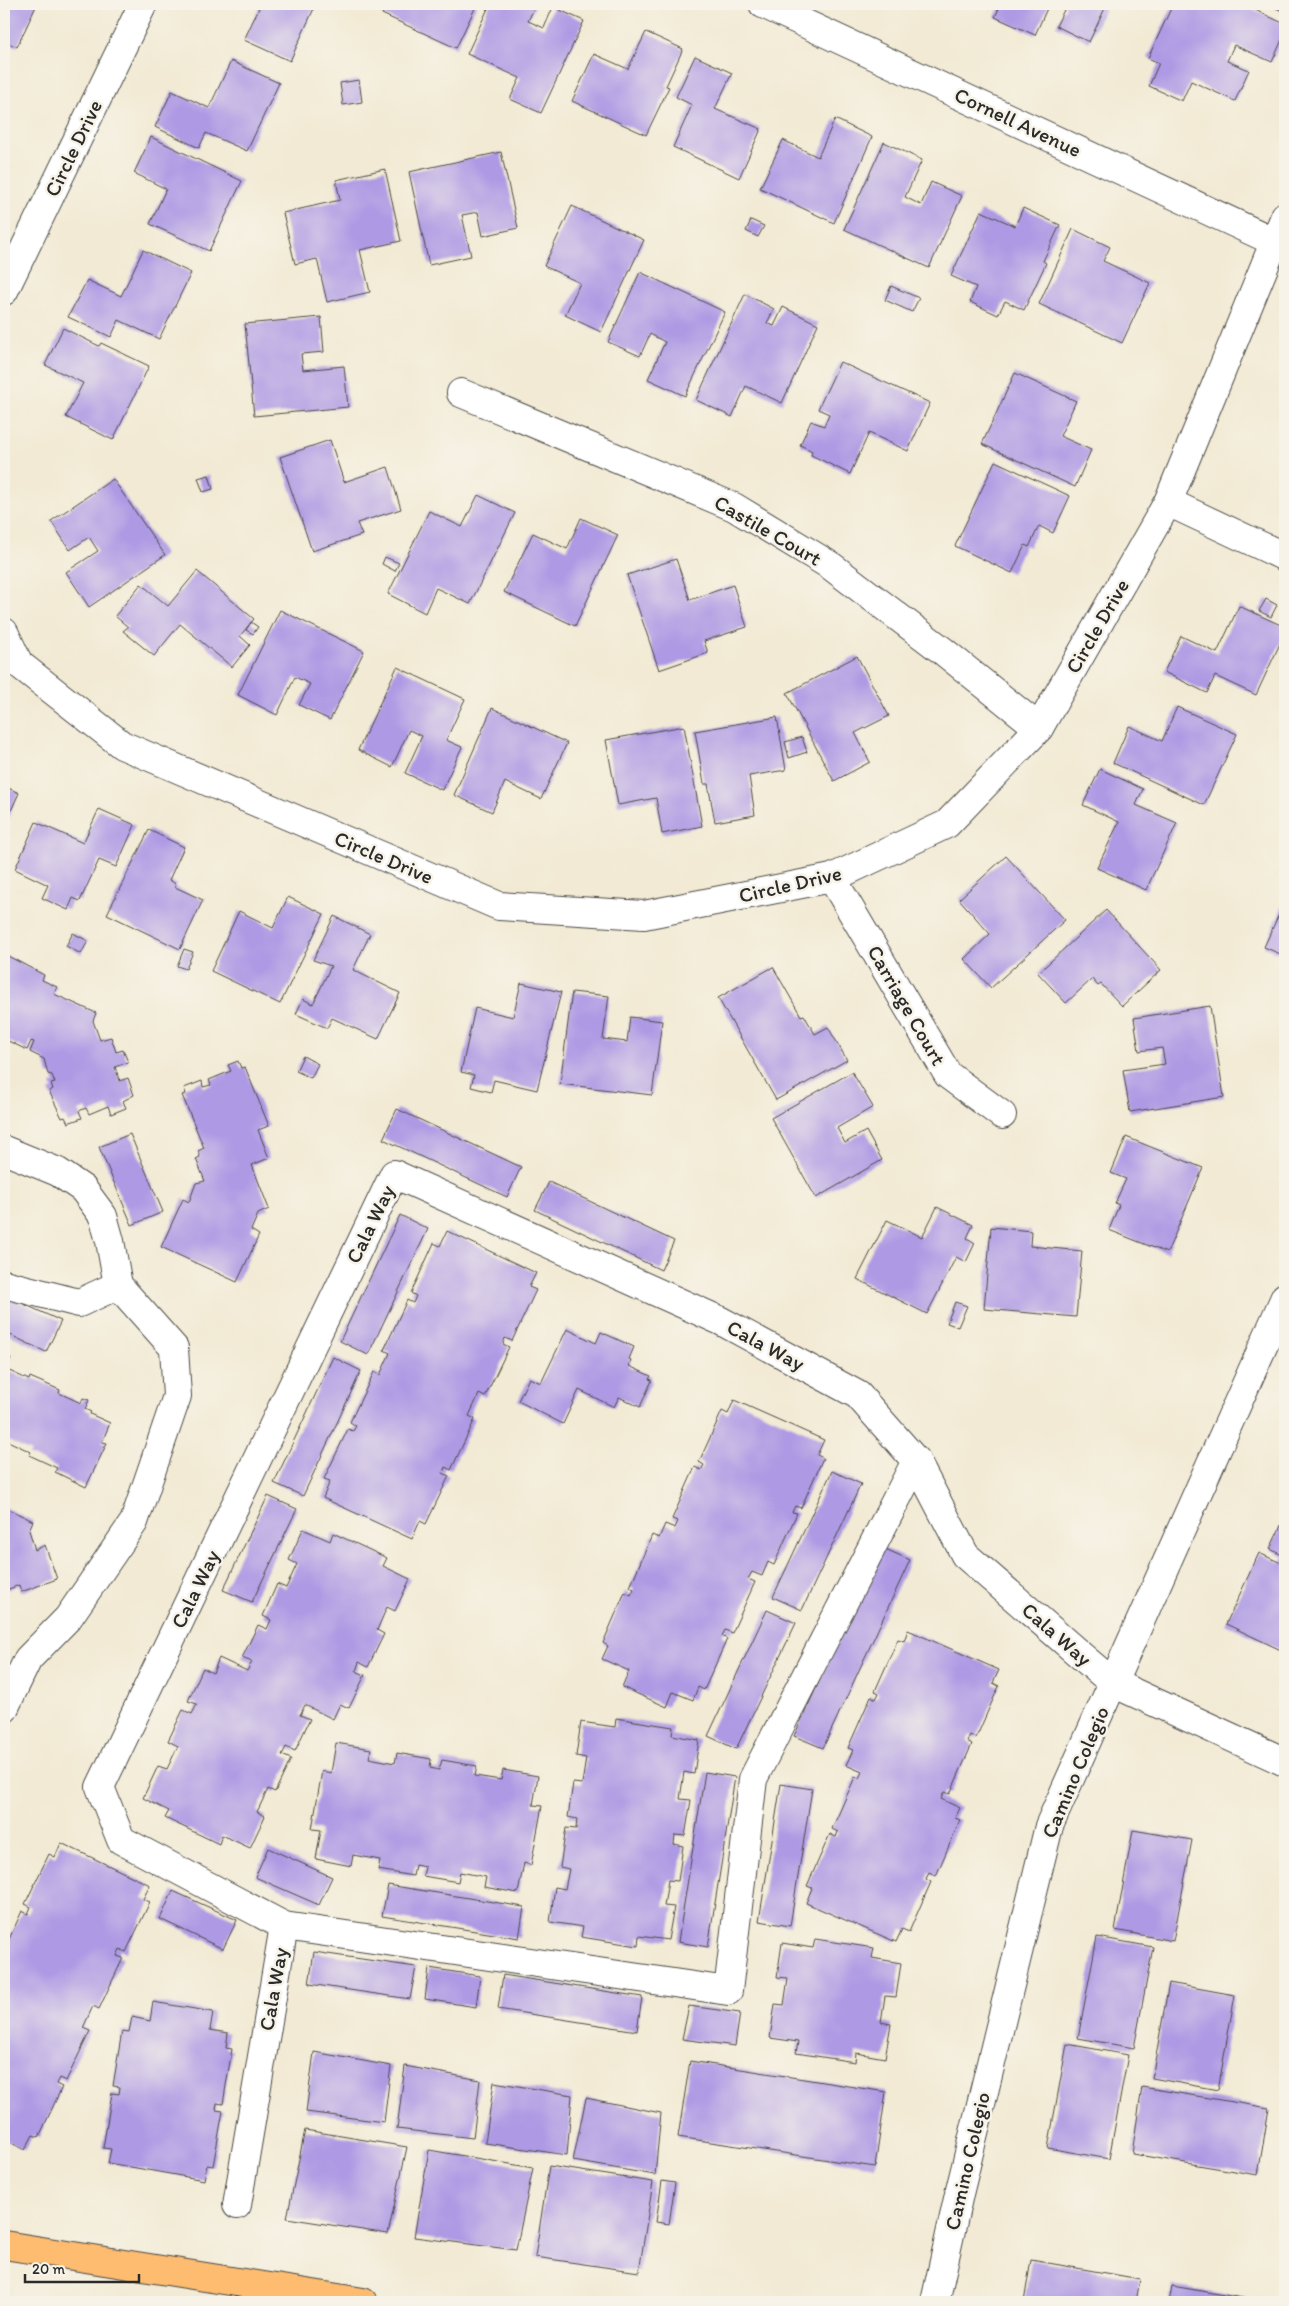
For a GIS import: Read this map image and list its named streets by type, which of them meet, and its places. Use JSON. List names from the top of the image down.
{
  "streets": {
    "street": [
      "Cornell Avenue",
      "Circle Drive",
      "Castile Court",
      "Carriage Court",
      "Cala Way",
      "Camino Colegio"
    ]
  },
  "crossings": [
    ["Cornell Avenue", "Circle Drive"],
    ["Circle Drive", "Castile Court"],
    ["Circle Drive", "Carriage Court"],
    ["Cala Way", "Camino Colegio"]
  ],
  "scale_bar": "20 m"
}
